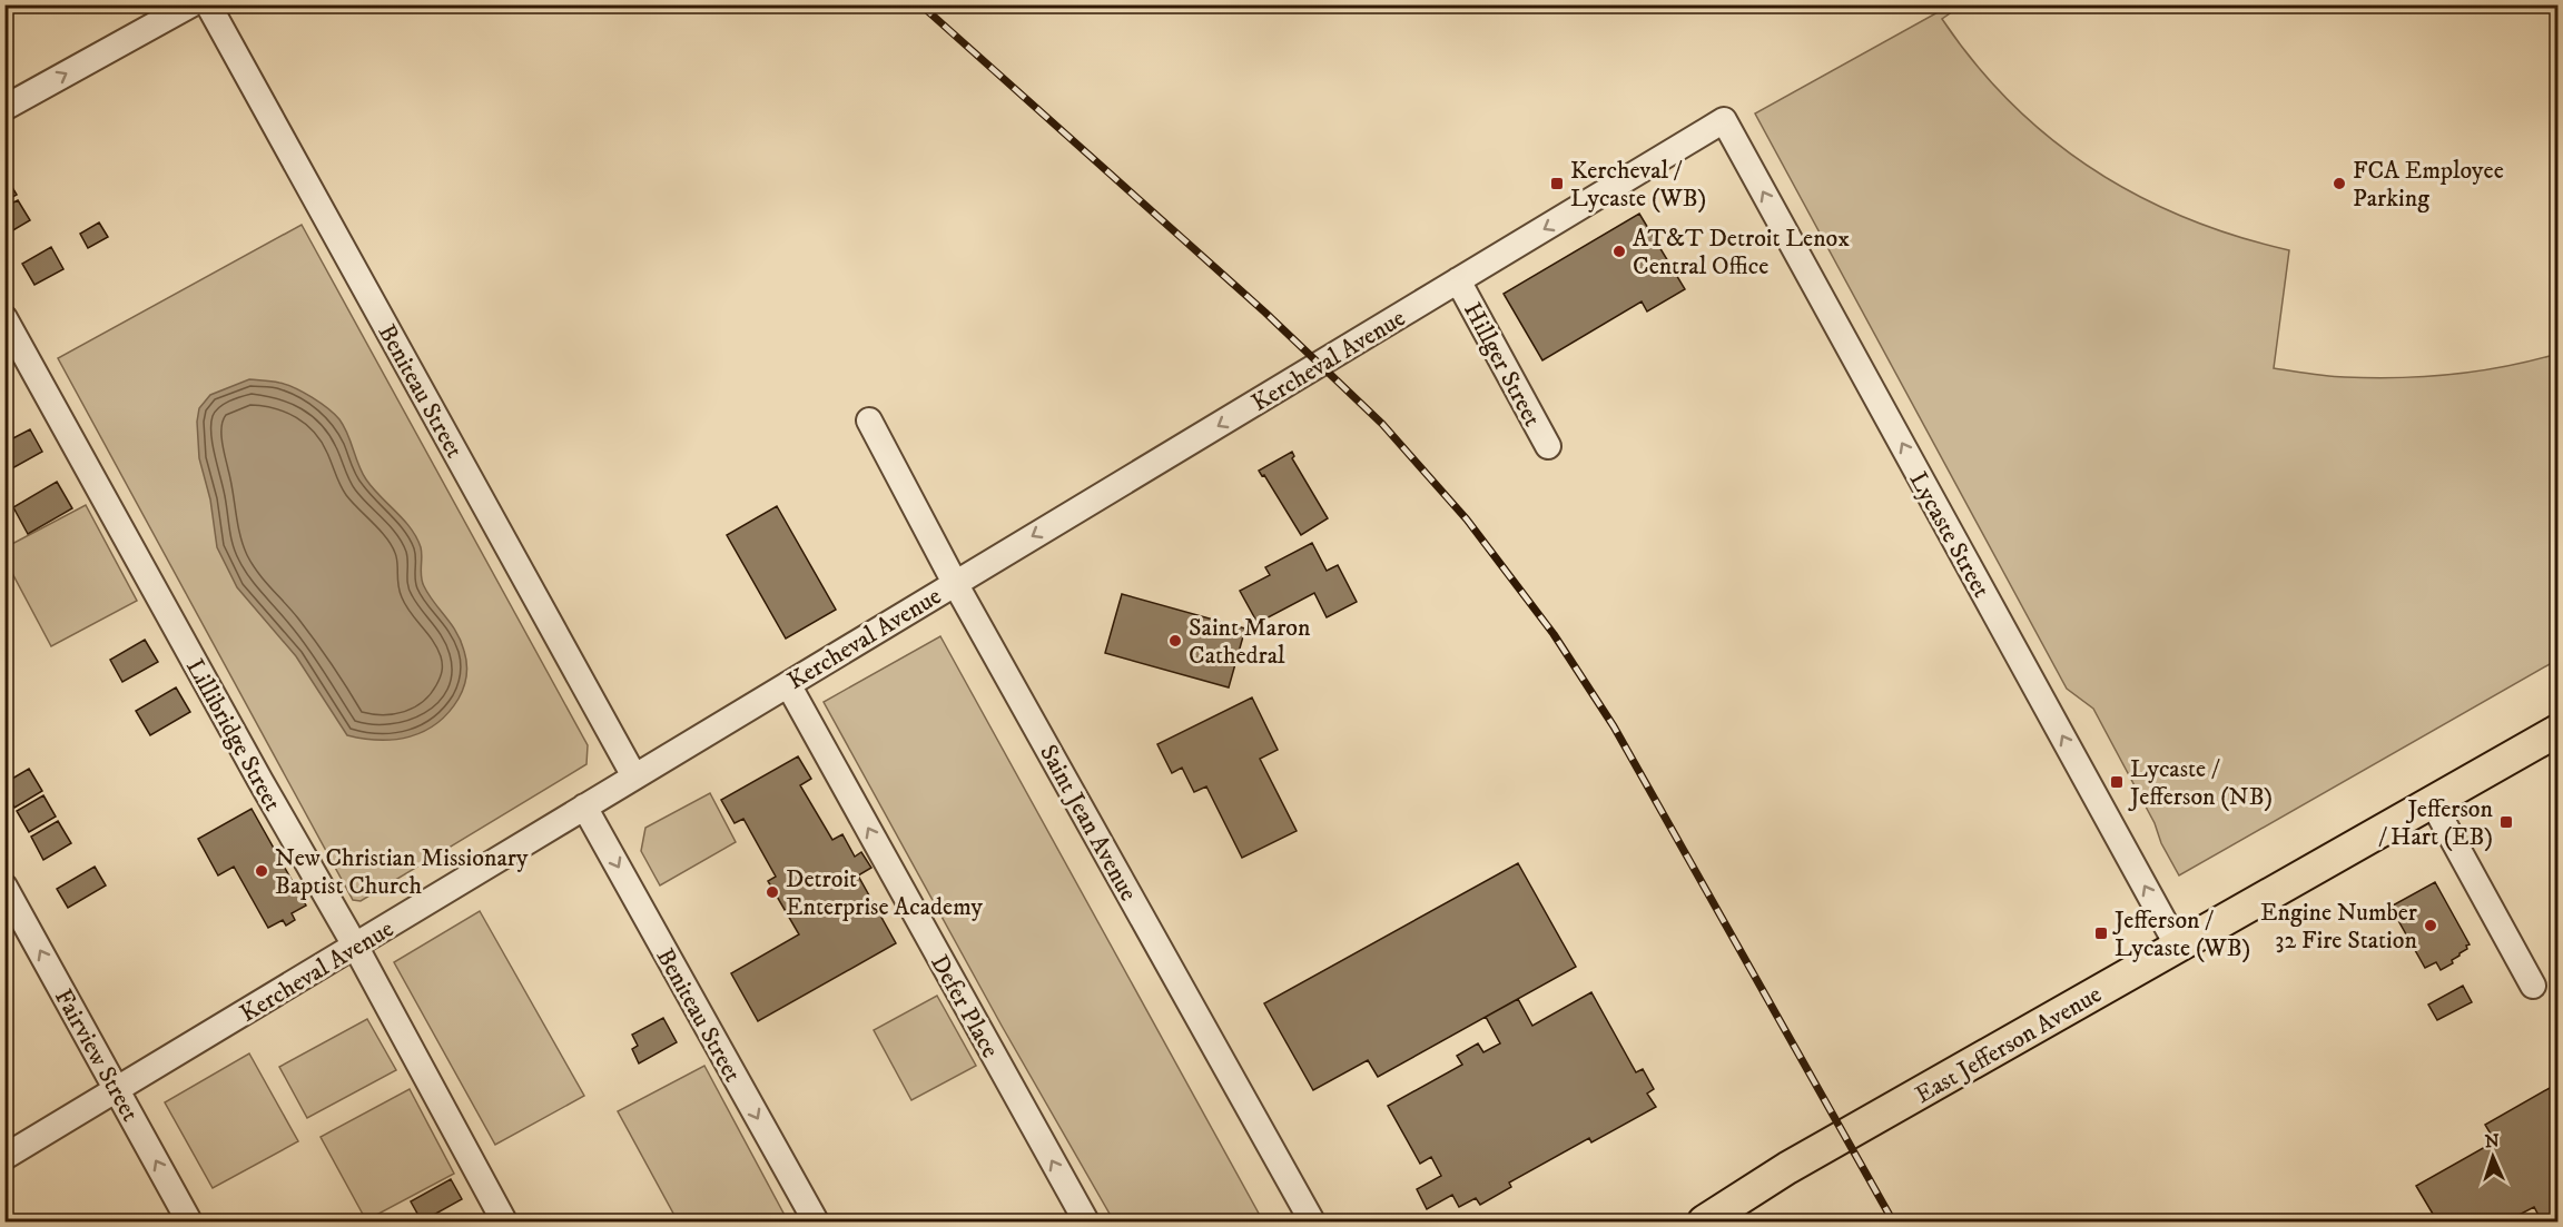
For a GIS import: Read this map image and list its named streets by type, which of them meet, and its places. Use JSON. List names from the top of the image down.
{
  "streets": {
    "main road": ["East Jefferson Avenue"],
    "street": [
      "Kercheval Avenue",
      "Hillger Street",
      "Beniteau Street",
      "Lycaste Street",
      "Lillibridge Street",
      "Saint Jean Avenue",
      "Defer Place",
      "Fairview Street"
    ]
  },
  "crossings": [
    ["Kercheval Avenue", "Hillger Street"],
    ["Kercheval Avenue", "Beniteau Street"],
    ["Kercheval Avenue", "Lycaste Street"],
    ["Kercheval Avenue", "Lillibridge Street"],
    ["Kercheval Avenue", "Saint Jean Avenue"],
    ["Kercheval Avenue", "Defer Place"],
    ["Kercheval Avenue", "Fairview Street"],
    ["Lycaste Street", "East Jefferson Avenue"]
  ],
  "one_way": [
    "Kercheval Avenue",
    "Beniteau Street",
    "Lycaste Street",
    "Defer Place",
    "Fairview Street"
  ],
  "places": {
    "transit": [
      "Kercheval / Lycaste (WB)",
      "Lycaste / Jefferson (NB)",
      "Jefferson / Hart (EB)",
      "Jefferson / Lycaste (WB)"
    ],
    "other": [
      "FCA Employee Parking",
      "AT&T Detroit Lenox Central Office",
      "Saint Maron Cathedral",
      "New Christian Missionary Baptist Church",
      "Detroit Enterprise Academy",
      "Engine Number 32 Fire Station"
    ]
  },
  "north": "top"
}
